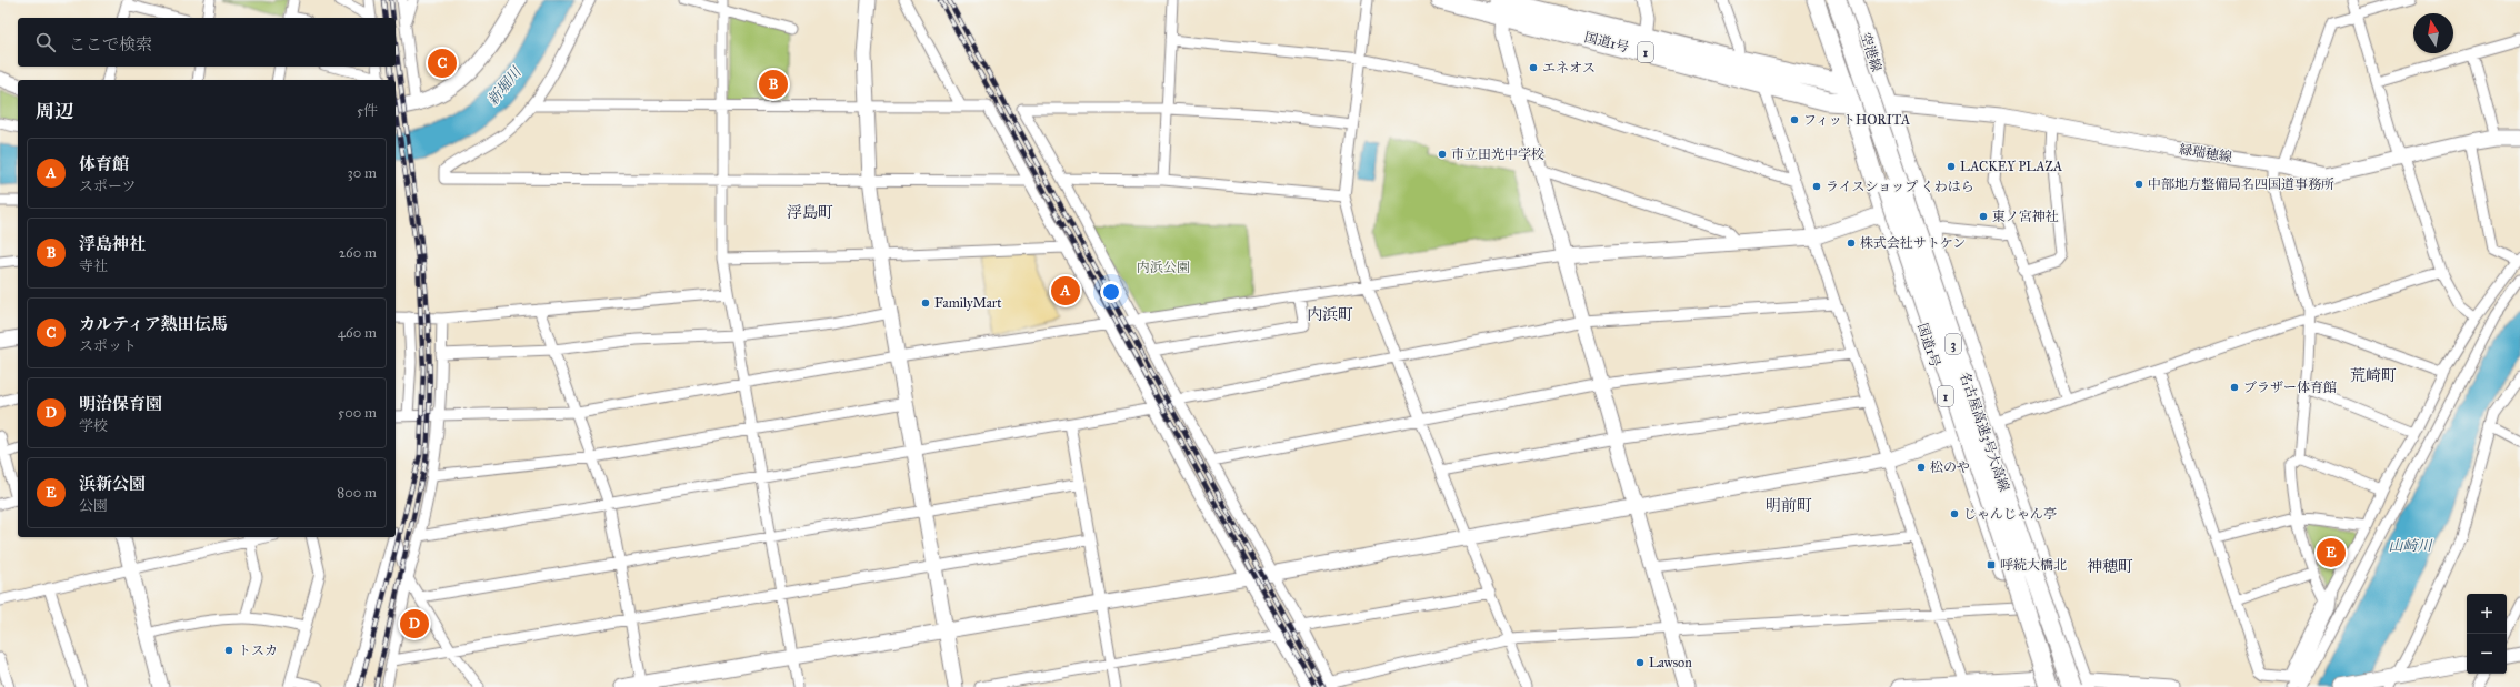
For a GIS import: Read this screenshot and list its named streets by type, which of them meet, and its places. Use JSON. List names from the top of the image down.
{
  "streets": {
    "highway": [
      "国道1号",
      "1",
      "3",
      "名古屋高速3号大高線"
    ],
    "main road": ["空港線"],
    "street": ["緑瑞穂線"]
  },
  "crossings": [
    ["国道1号", "空港線"],
    ["国道1号", "緑瑞穂線"],
    ["国道1号", "名古屋高速3号大高線"],
    ["空港線", "緑瑞穂線"]
  ],
  "districts": [
    "浮島町",
    "内浜町",
    "荒崎町",
    "明前町",
    "神穂町"
  ],
  "water": ["新堀川", "山崎川"],
  "parks": ["内浜公園"],
  "places": {
    "other": [
      "エネオス",
      "フィットHORITA",
      "市立田光中学校",
      "LACKEY PLAZA",
      "中部地方整備局名四国道事務所",
      "ライスショップ くわはら",
      "東ノ宮神社",
      "株式会社サトケン",
      "FamilyMart",
      "ブラザー体育館",
      "松のや",
      "じゃんじゃん亭",
      "トスカ",
      "Lawson"
    ],
    "transit": ["呼続大橋北"]
  },
  "north": "top",
  "page": {
    "search": "ここで検索",
    "pins": [
      "C",
      "B",
      "A",
      "E",
      "D"
    ],
    "heading": ["周辺", "5件"],
    "list": [
      {
        "mark": "A",
        "name": "体育館",
        "note": "スポーツ",
        "value": "30 m"
      },
      {
        "mark": "B",
        "name": "浮島神社",
        "note": "寺社",
        "value": "260 m"
      },
      {
        "mark": "C",
        "name": "カルティア熱田伝馬",
        "note": "スポット",
        "value": "460 m"
      },
      {
        "mark": "D",
        "name": "明治保育園",
        "note": "学校",
        "value": "500 m"
      },
      {
        "mark": "E",
        "name": "浜新公園",
        "note": "公園",
        "value": "800 m"
      }
    ],
    "map_buttons": ["+", "−"]
  }
}
